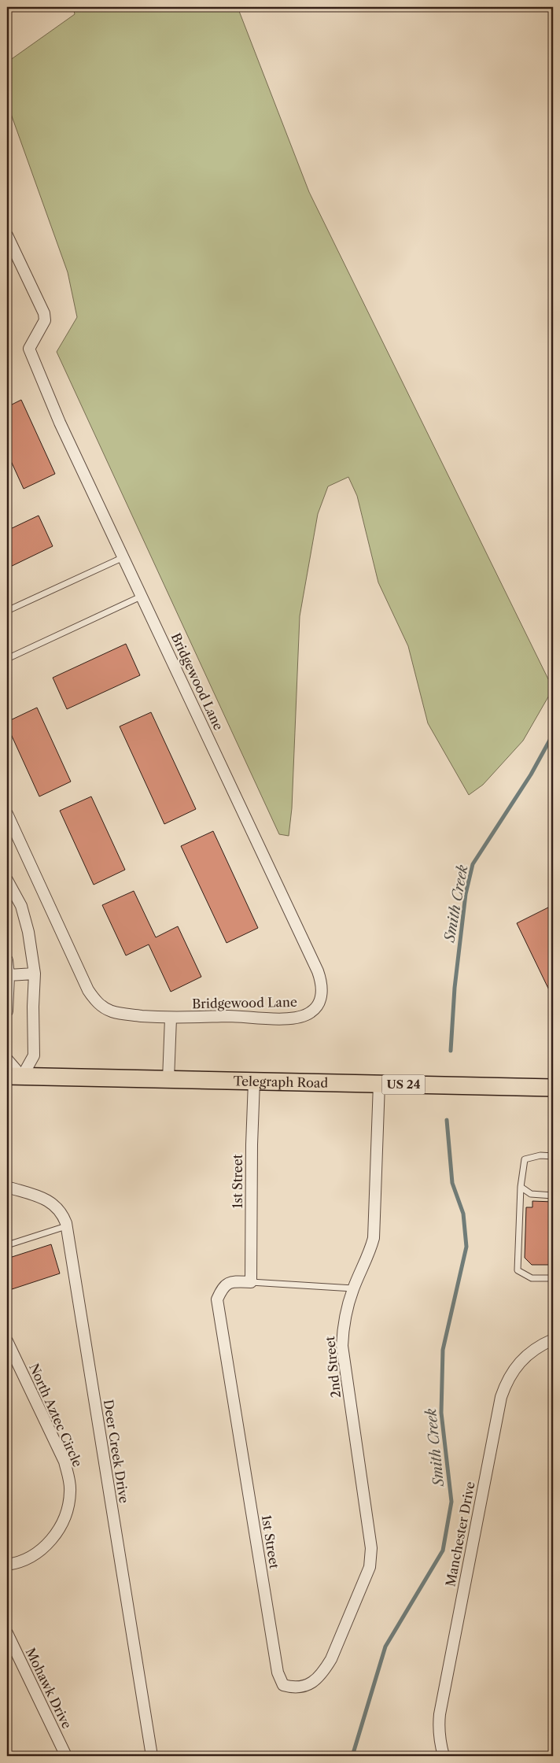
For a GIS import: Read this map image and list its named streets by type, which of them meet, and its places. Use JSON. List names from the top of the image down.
{
  "streets": {
    "main road": ["Telegraph Road", "US 24"],
    "street": [
      "Bridgewood Lane",
      "1st Street",
      "2nd Street",
      "North Aztec Circle",
      "Deer Creek Drive",
      "Manchester Drive",
      "Mohawk Drive"
    ]
  },
  "crossings": [
    ["Telegraph Road", "1st Street"],
    ["Telegraph Road", "2nd Street"],
    ["1st Street", "2nd Street"]
  ],
  "water": ["Smith Creek"]
}
